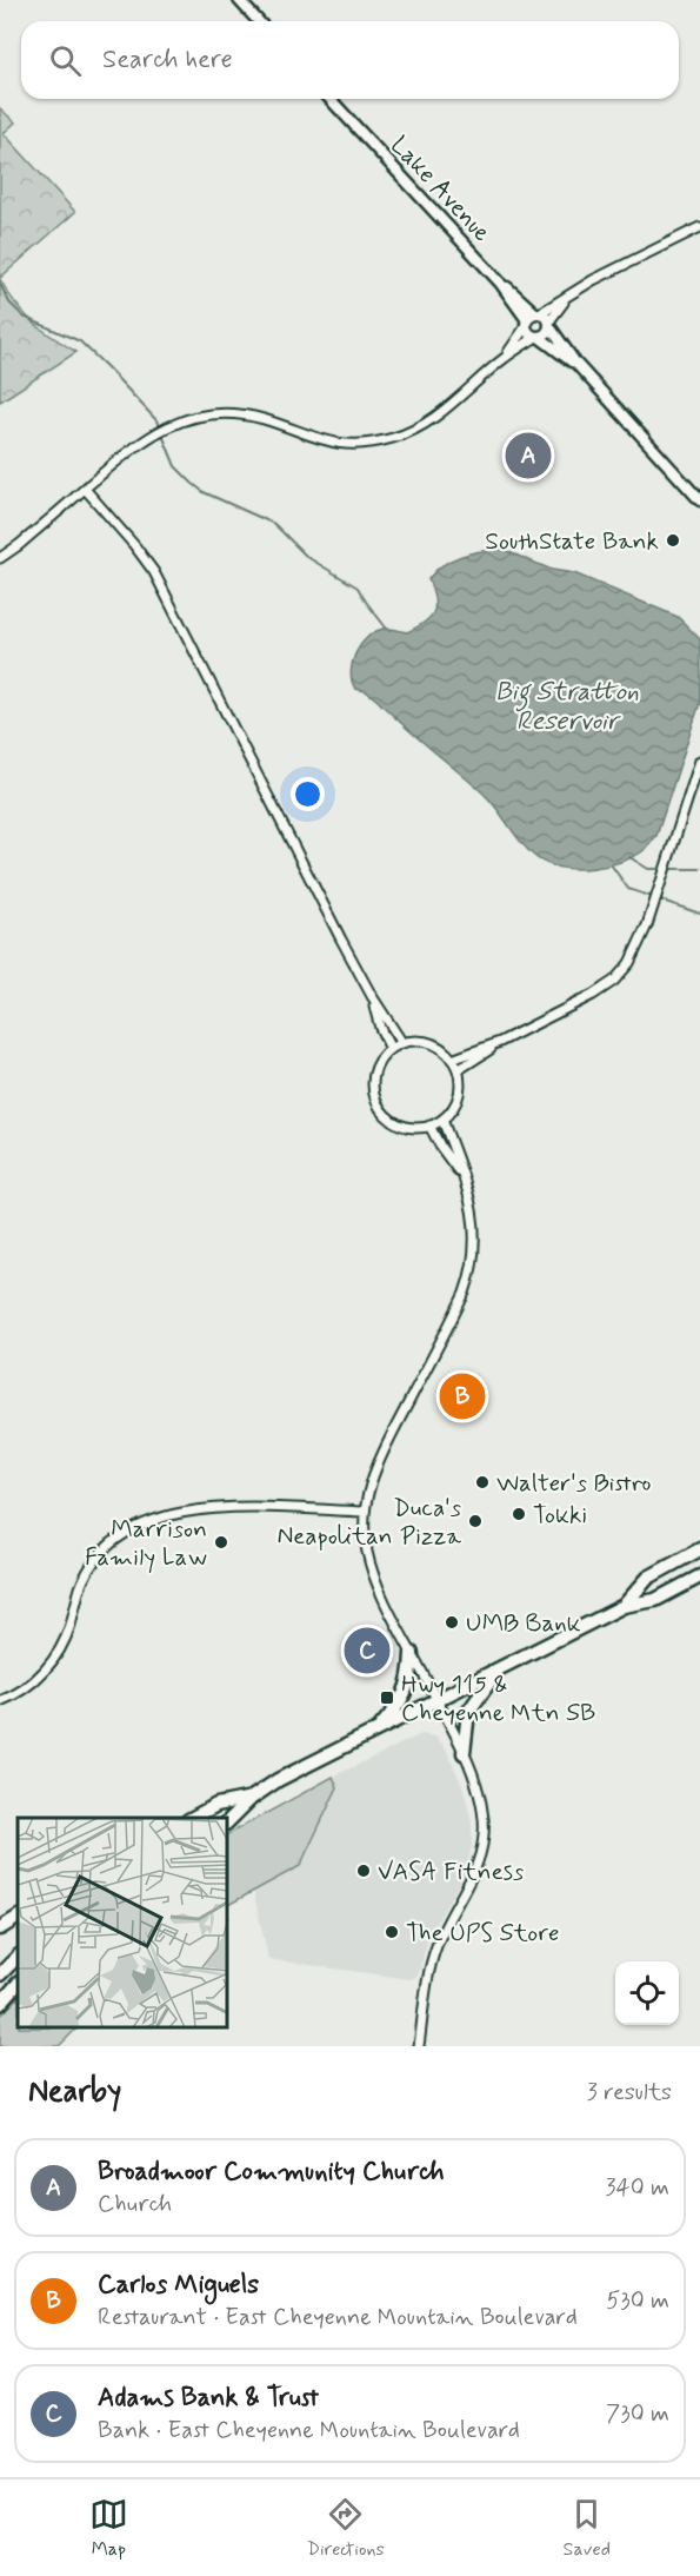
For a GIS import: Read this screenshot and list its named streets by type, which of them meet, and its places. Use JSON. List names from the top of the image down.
{
  "streets": {
    "main road": ["Lake Avenue"]
  },
  "water": ["Big Stratton Reservoir"],
  "places": {
    "other": [
      "SouthState Bank",
      "Walter's Bistro",
      "Tokki",
      "Duca's Neapolitan Pizza",
      "Marrison Family Law",
      "UMB Bank",
      "VASA Fitness",
      "The UPS Store"
    ],
    "transit": ["Hwy 115 & Cheyenne Mtn SB"]
  },
  "page": {
    "search": "Search here",
    "pins": ["A", "B", "C"],
    "heading": ["Nearby", "3 results"],
    "list": [
      {
        "mark": "A",
        "name": "Broadmoor Community Church",
        "note": "Church",
        "value": "340 m"
      },
      {
        "mark": "B",
        "name": "Carlos Miguels",
        "note": "Restaurant · East Cheyenne Mountain Boulevard",
        "value": "530 m"
      },
      {
        "mark": "C",
        "name": "Adams Bank & Trust",
        "note": "Bank · East Cheyenne Mountain Boulevard",
        "value": "730 m"
      }
    ],
    "nav": ["Map", "Directions", "Saved"]
  }
}
